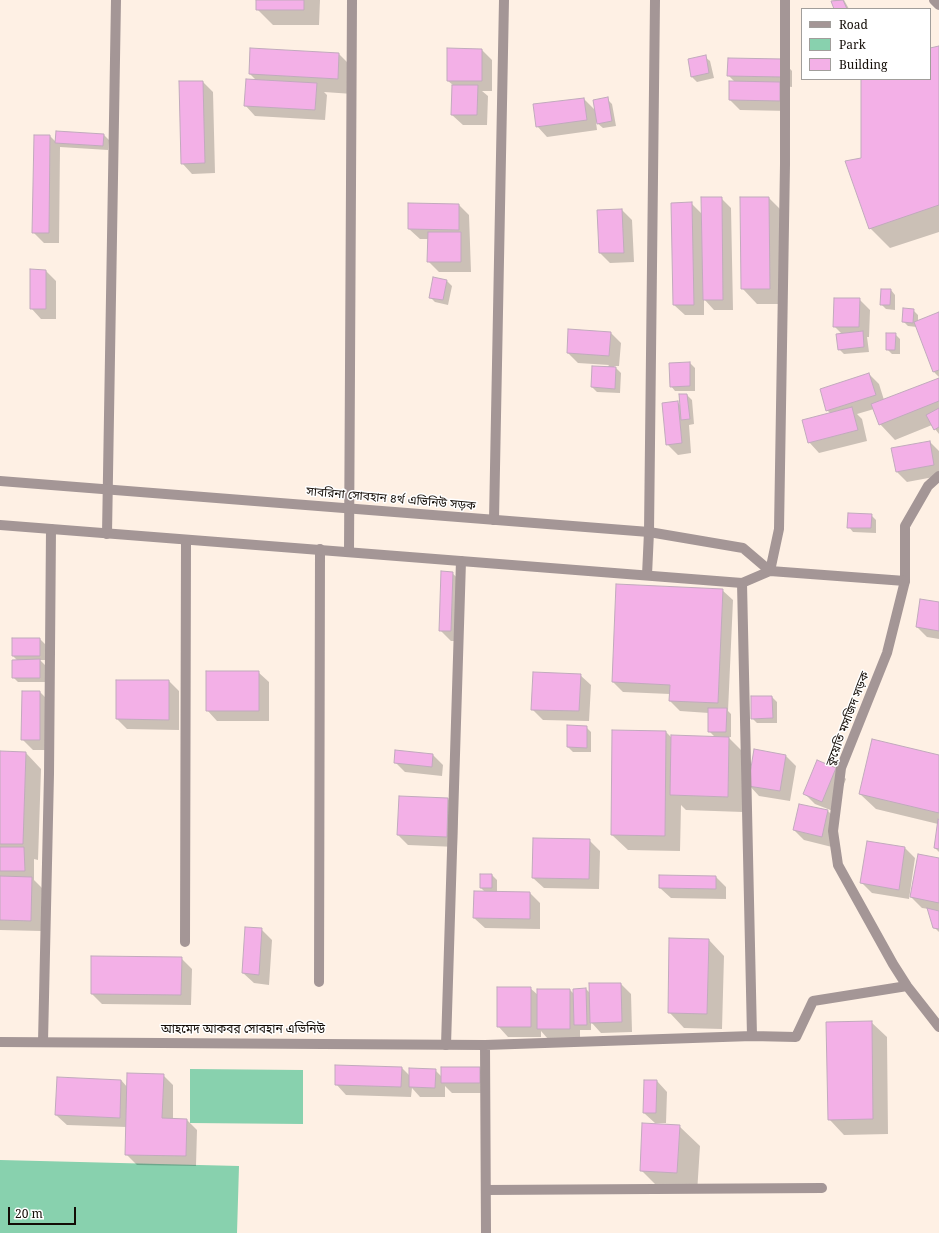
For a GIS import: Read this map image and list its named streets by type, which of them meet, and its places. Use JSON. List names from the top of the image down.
{
  "streets": {
    "street": ["সাবরিনা সোবহান ৪র্থ এভিনিউ সড়ক", "কুয়েতি মসজিদ সড়ক", "আহমেদ আকবর সোবহান এভিনিউ"]
  },
  "crossings": [
    ["কুয়েতি মসজিদ সড়ক", "আহমেদ আকবর সোবহান এভিনিউ"]
  ],
  "legend": ["Road", "Park", "Building"],
  "scale_bar": "20 m"
}
